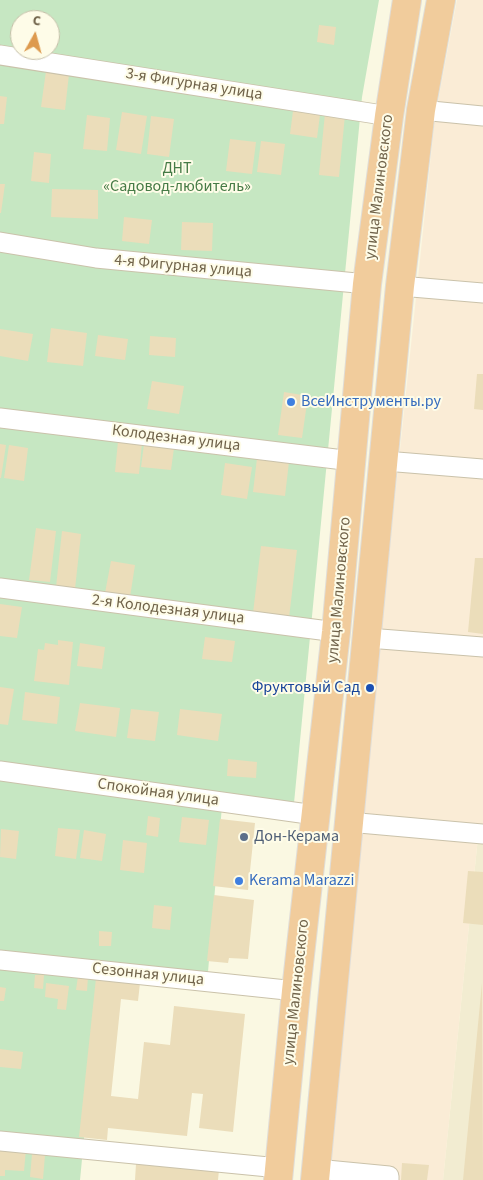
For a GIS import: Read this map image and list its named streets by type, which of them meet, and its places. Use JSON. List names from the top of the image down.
{
  "streets": {
    "highway": ["улица Малиновского"],
    "street": [
      "3-я Фигурная улица",
      "4-я Фигурная улица",
      "Колодезная улица",
      "2-я Колодезная улица",
      "Спокойная улица",
      "Сезонная улица"
    ]
  },
  "crossings": [
    ["3-я Фигурная улица", "улица Малиновского"],
    ["улица Малиновского", "4-я Фигурная улица"],
    ["улица Малиновского", "Колодезная улица"],
    ["улица Малиновского", "2-я Колодезная улица"],
    ["улица Малиновского", "Спокойная улица"],
    ["улица Малиновского", "Сезонная улица"]
  ],
  "parks": ["ДНТ «Садовод-любитель»"],
  "places": [
    "ВсеИнструменты.ру",
    "Фруктовый Сад",
    "Дон-Керама",
    "Kerama Marazzi"
  ],
  "north": "top"
}
